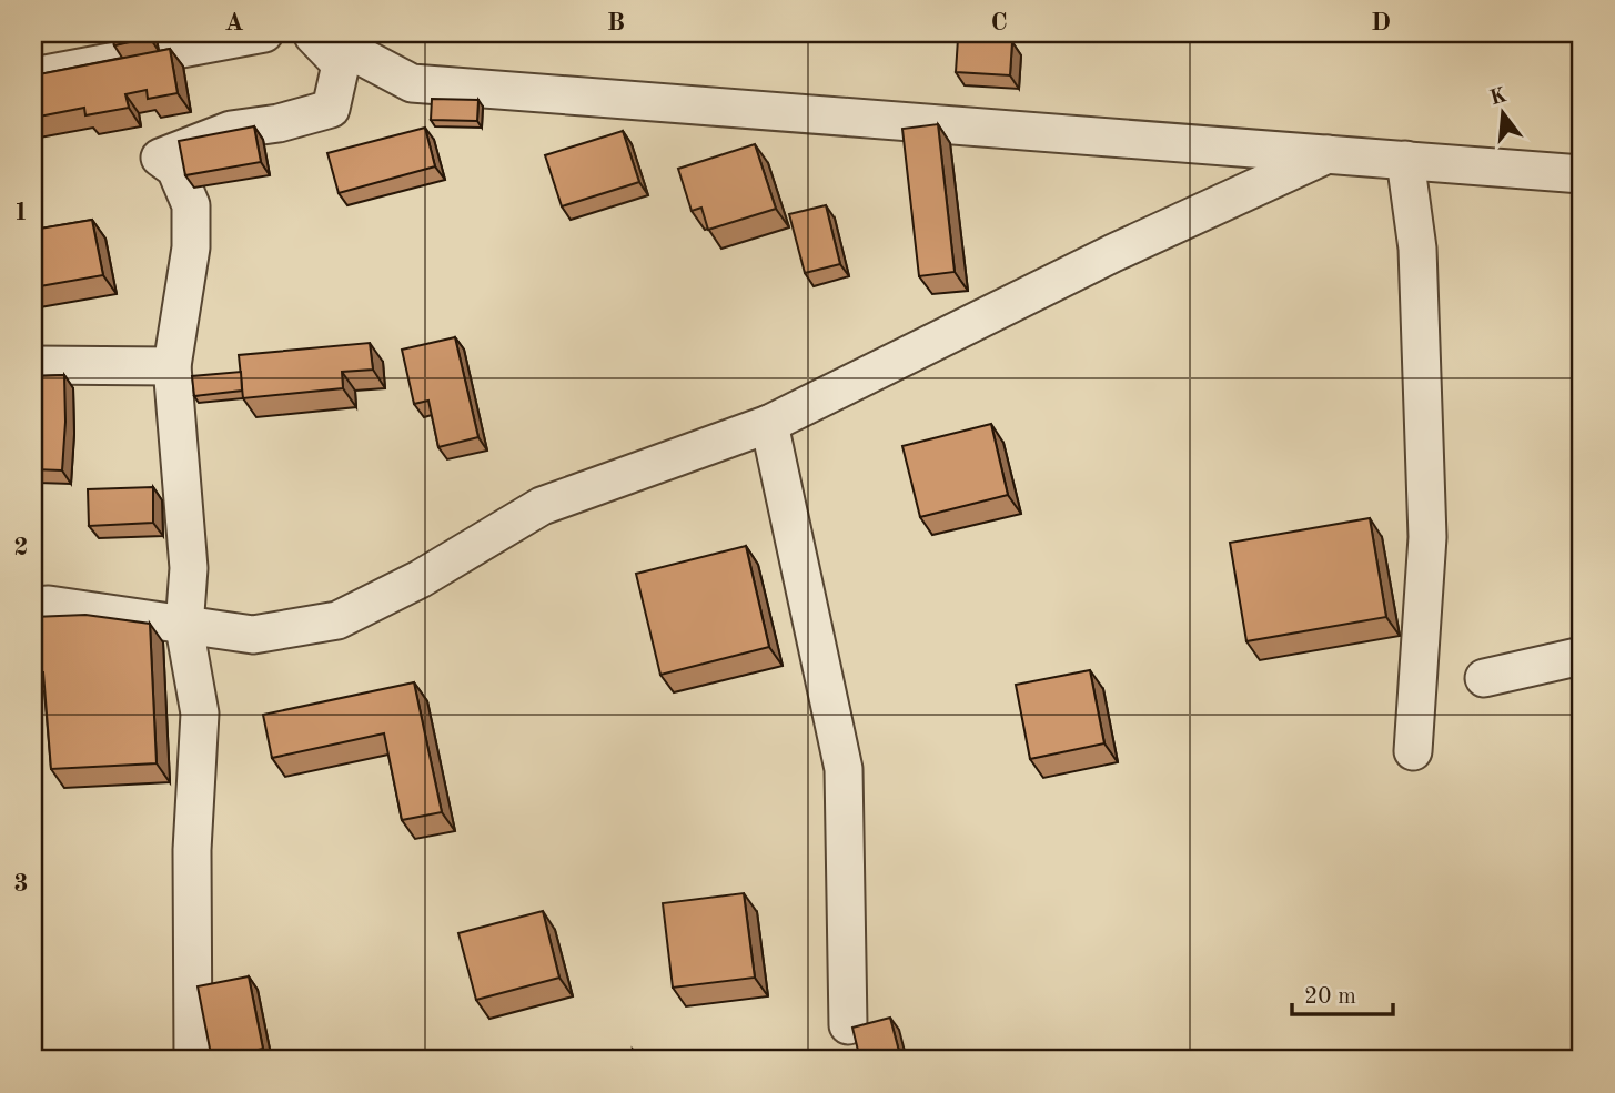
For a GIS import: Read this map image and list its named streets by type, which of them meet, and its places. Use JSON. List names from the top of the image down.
{
  "scale_bar": "20 m",
  "north": "top",
  "grid": {
    "columns": [
      "A",
      "B",
      "C",
      "D"
    ],
    "rows": ["1", "2", "3"]
  }
}
